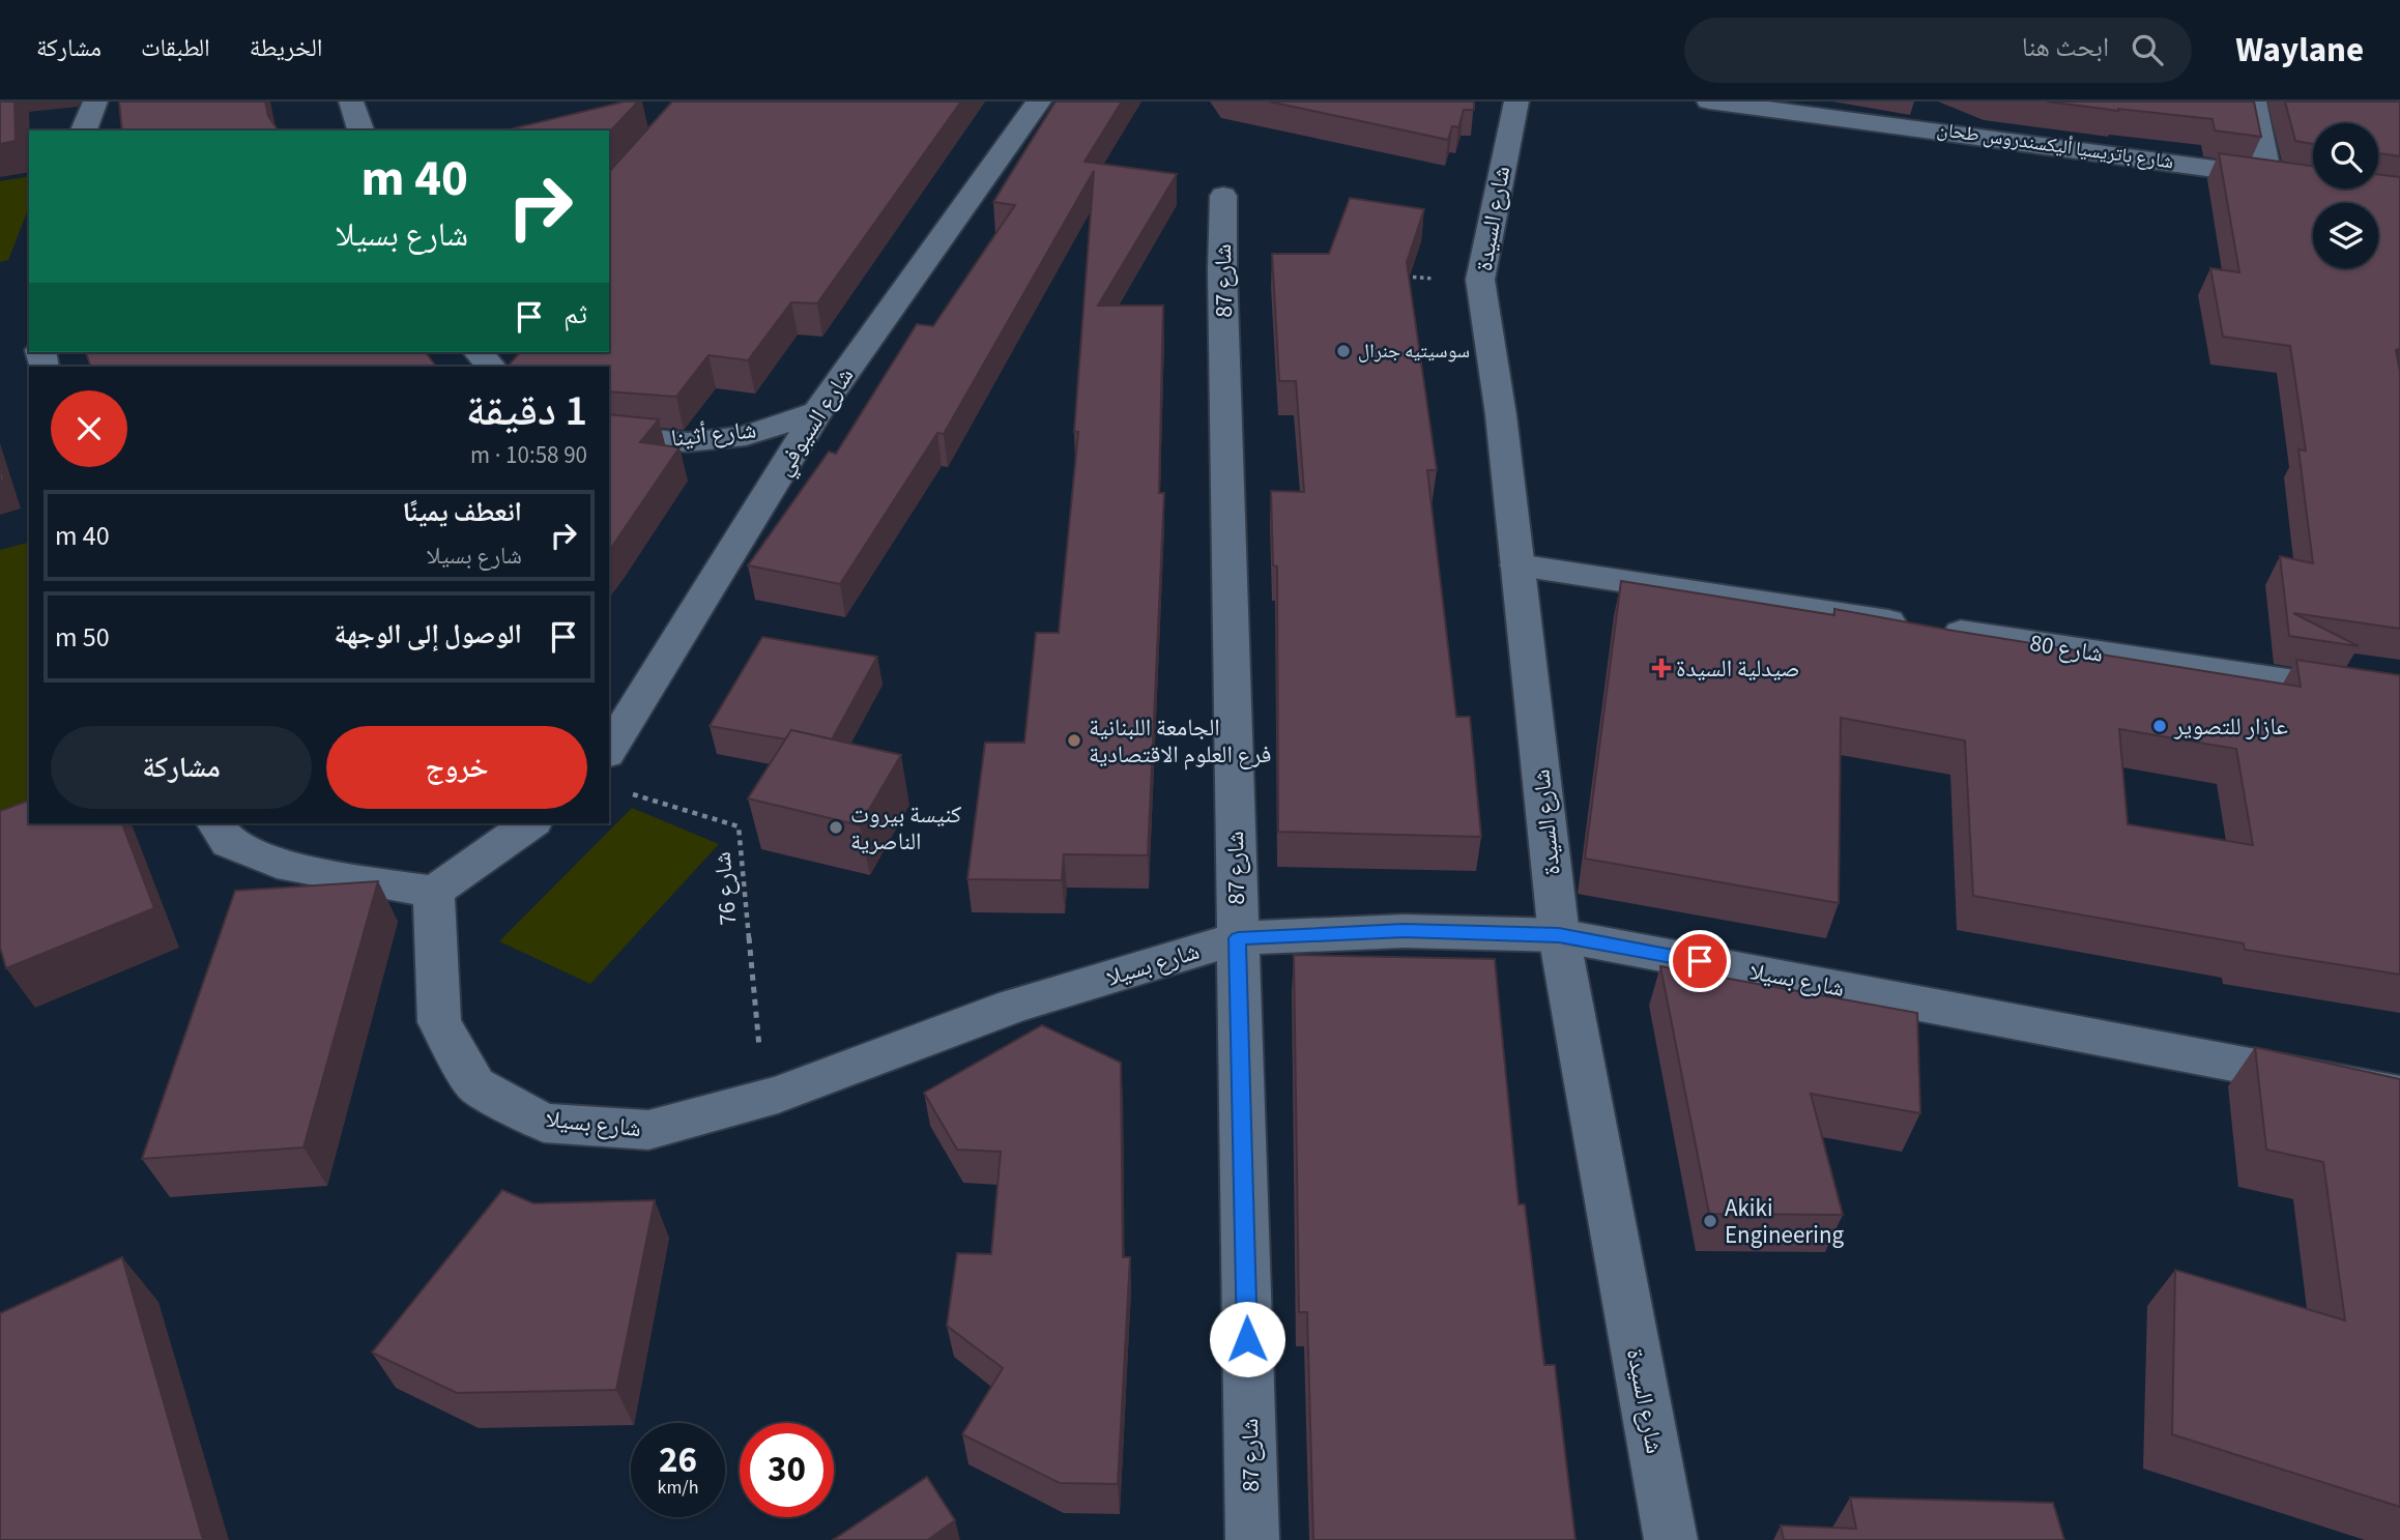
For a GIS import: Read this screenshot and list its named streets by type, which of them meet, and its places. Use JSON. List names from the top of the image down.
{
  "streets": {
    "street": [
      "شارع باتريسيا أليكسندروس طحان",
      "شارع السيدة",
      "شارع 87",
      "شارع السيوفي",
      "شارع أثينا",
      "شارع 80",
      "شارع بسيلا"
    ],
    "path": ["شارع 76"]
  },
  "crossings": [
    ["شارع السيدة", "شارع 80"],
    ["شارع السيدة", "شارع بسيلا"],
    ["شارع 87", "شارع بسيلا"],
    ["شارع السيوفي", "شارع أثينا"]
  ],
  "places": {
    "other": [
      "سوسيتيه جنرال",
      "عازار للتصوير",
      "الجامعة اللبنانية فرع العلوم الاقتصادية",
      "كنيسة بيروت الناصرية",
      "Akiki Engineering"
    ],
    "health": ["صيدلية السيدة"]
  },
  "page": {
    "header": "Waylane",
    "search": "ابحث هنا",
    "nav": ["الخريطة", "الطبقات", "مشاركة"],
    "turn": ["40 m", "شارع بسيلا"],
    "then": "ثم",
    "heading": ["1 دقيقة", "90 m · 10:58"],
    "list": [
      {
        "name": "انعطف يمينًا",
        "note": "شارع بسيلا",
        "value": "40 m"
      },
      {
        "name": "الوصول إلى الوجهة",
        "value": "50 m"
      }
    ],
    "buttons": ["خروج", "مشاركة"],
    "speed": "26 km/h",
    "limit": "30"
  }
}
